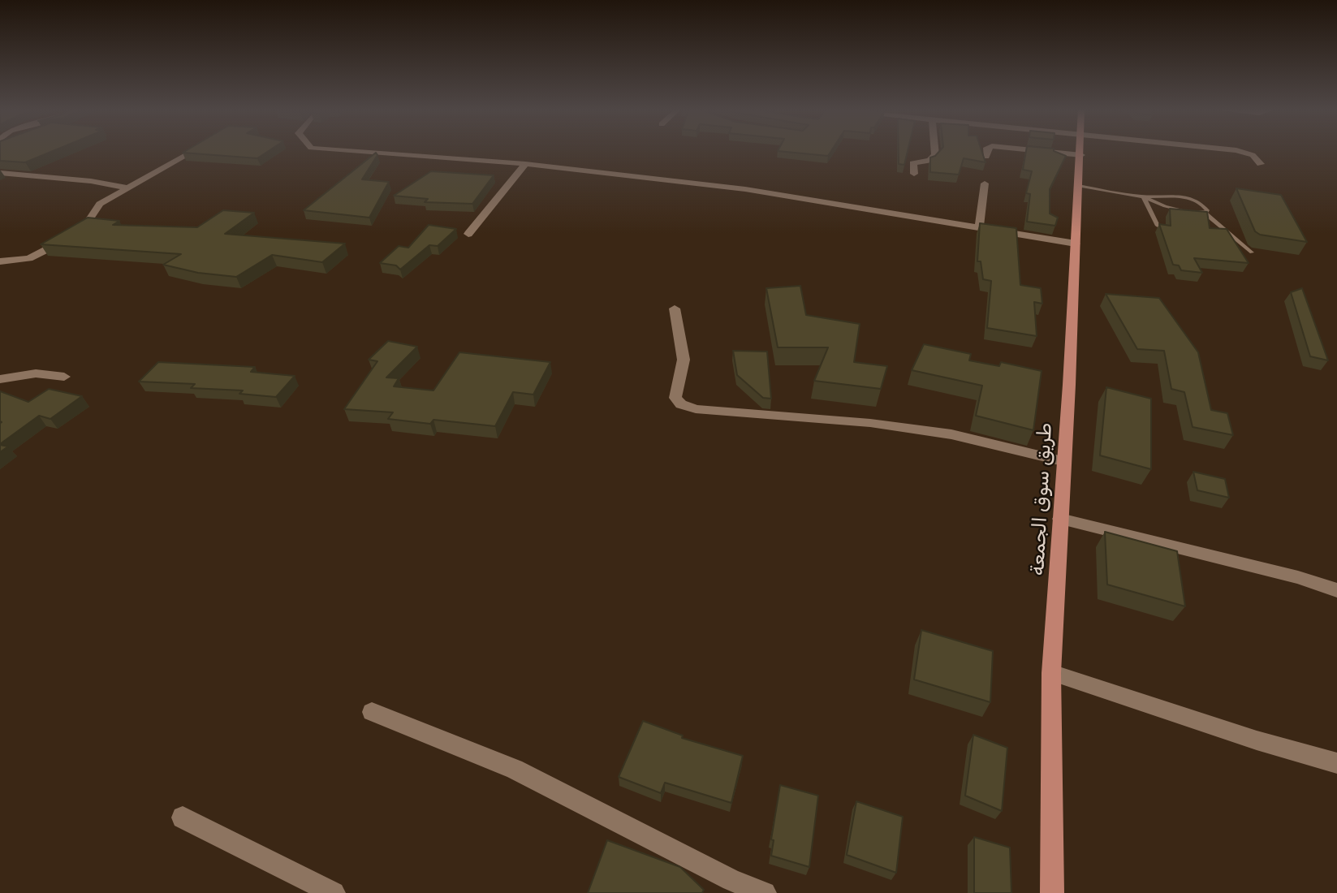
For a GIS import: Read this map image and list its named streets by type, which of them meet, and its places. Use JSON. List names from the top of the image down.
{
  "streets": {
    "main road": ["طريق سوق الجمعة"]
  }
}
